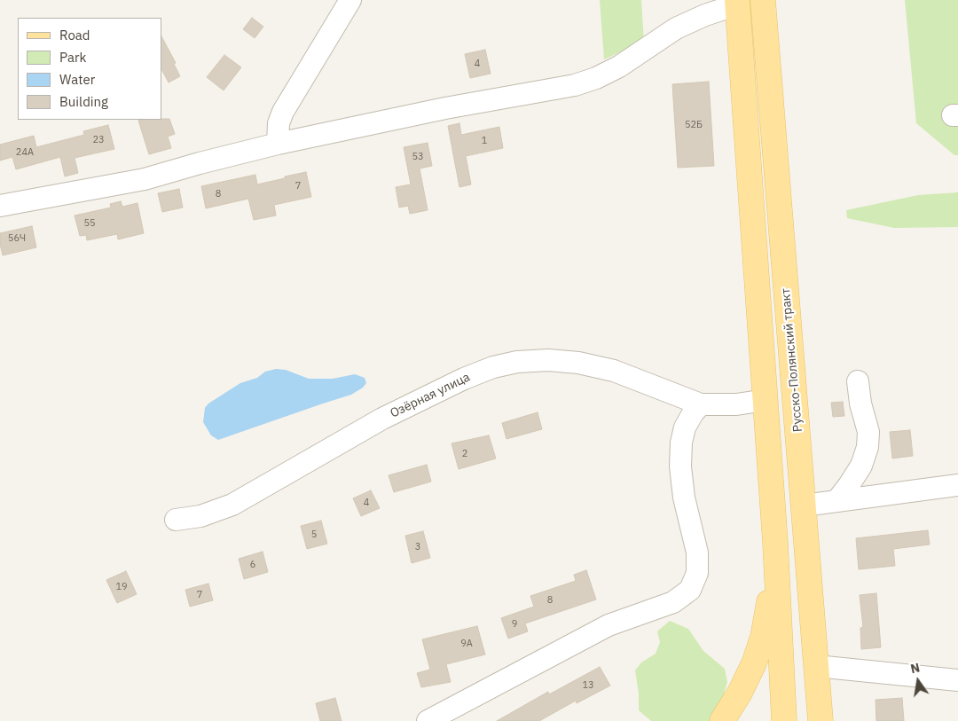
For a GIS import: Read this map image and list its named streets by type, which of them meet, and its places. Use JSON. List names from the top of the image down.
{
  "streets": {
    "main road": ["Русско-Полянский тракт"],
    "street": ["Озёрная улица"]
  },
  "house_numbers": [
    "4",
    "52Б",
    "23",
    "1",
    "24А",
    "53",
    "7",
    "8",
    "55",
    "56Ч",
    "2",
    "4",
    "5",
    "3",
    "6",
    "19",
    "7",
    "8",
    "9",
    "9А",
    "13"
  ],
  "legend": [
    "Road",
    "Park",
    "Water",
    "Building"
  ],
  "north": "top"
}
